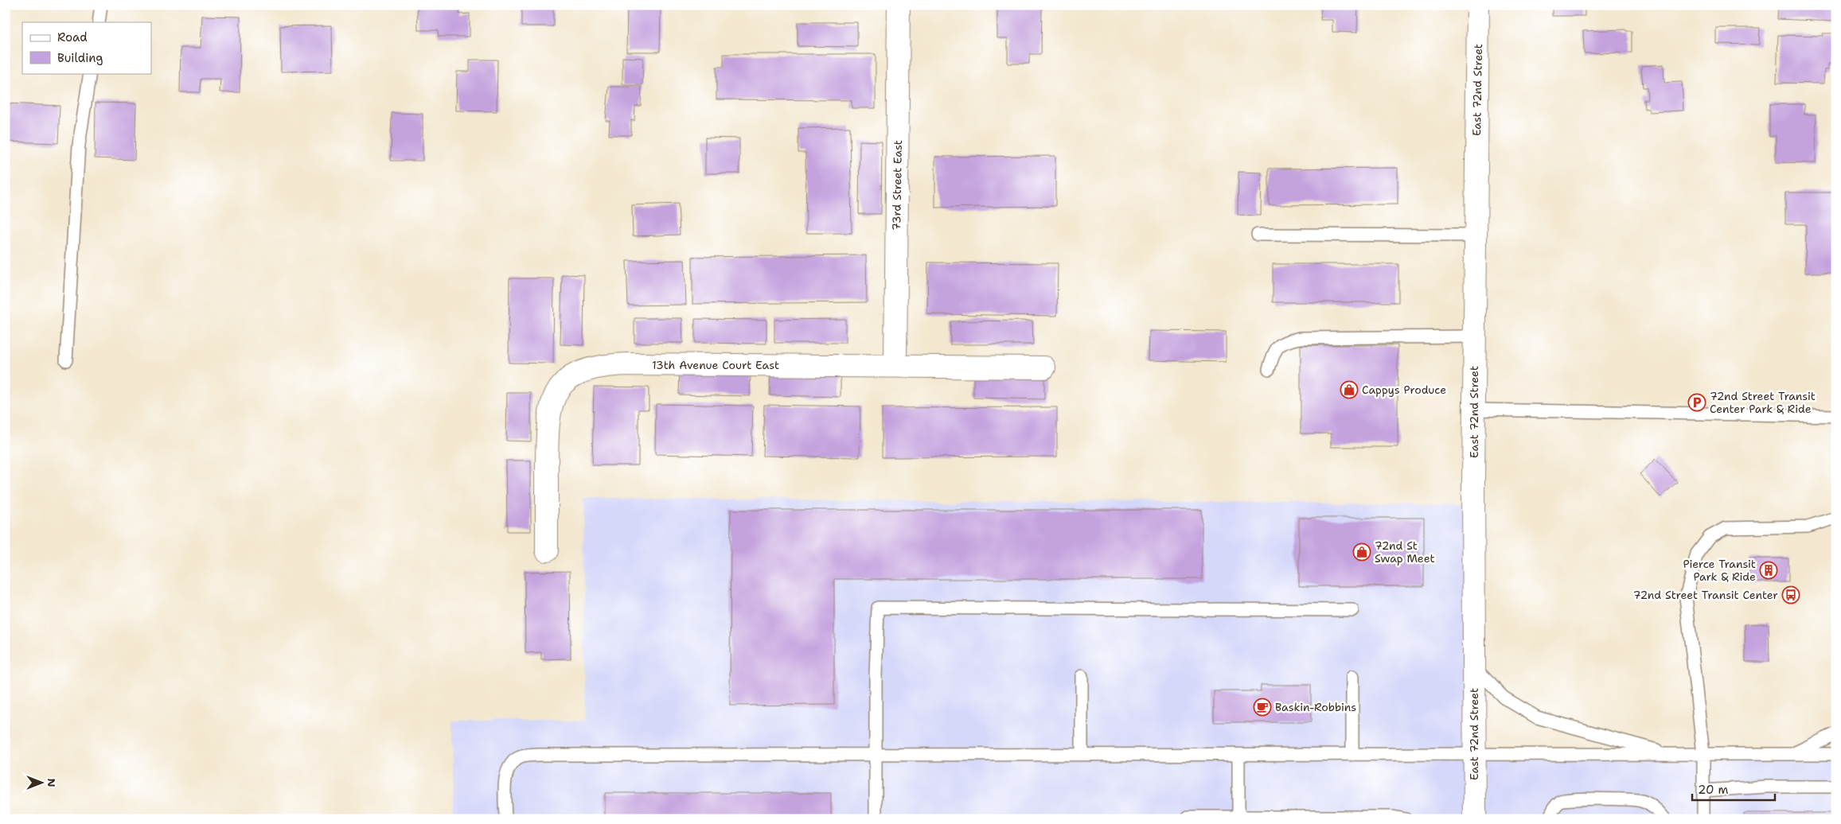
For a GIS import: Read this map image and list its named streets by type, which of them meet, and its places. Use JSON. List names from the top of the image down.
{
  "streets": {
    "street": ["East 72nd Street", "73rd Street East", "13th Avenue Court East"]
  },
  "crossings": [
    ["73rd Street East", "13th Avenue Court East"]
  ],
  "places": {
    "shop": ["Cappys Produce", "72nd St Swap Meet"],
    "parking": ["72nd Street Transit Center Park & Ride"],
    "building": ["Pierce Transit Park & Ride"],
    "bus stop": ["72nd Street Transit Center"],
    "cafe": ["Baskin-Robbins"]
  },
  "legend": ["Road", "Building"],
  "scale_bar": "20 m",
  "north": "right"
}
